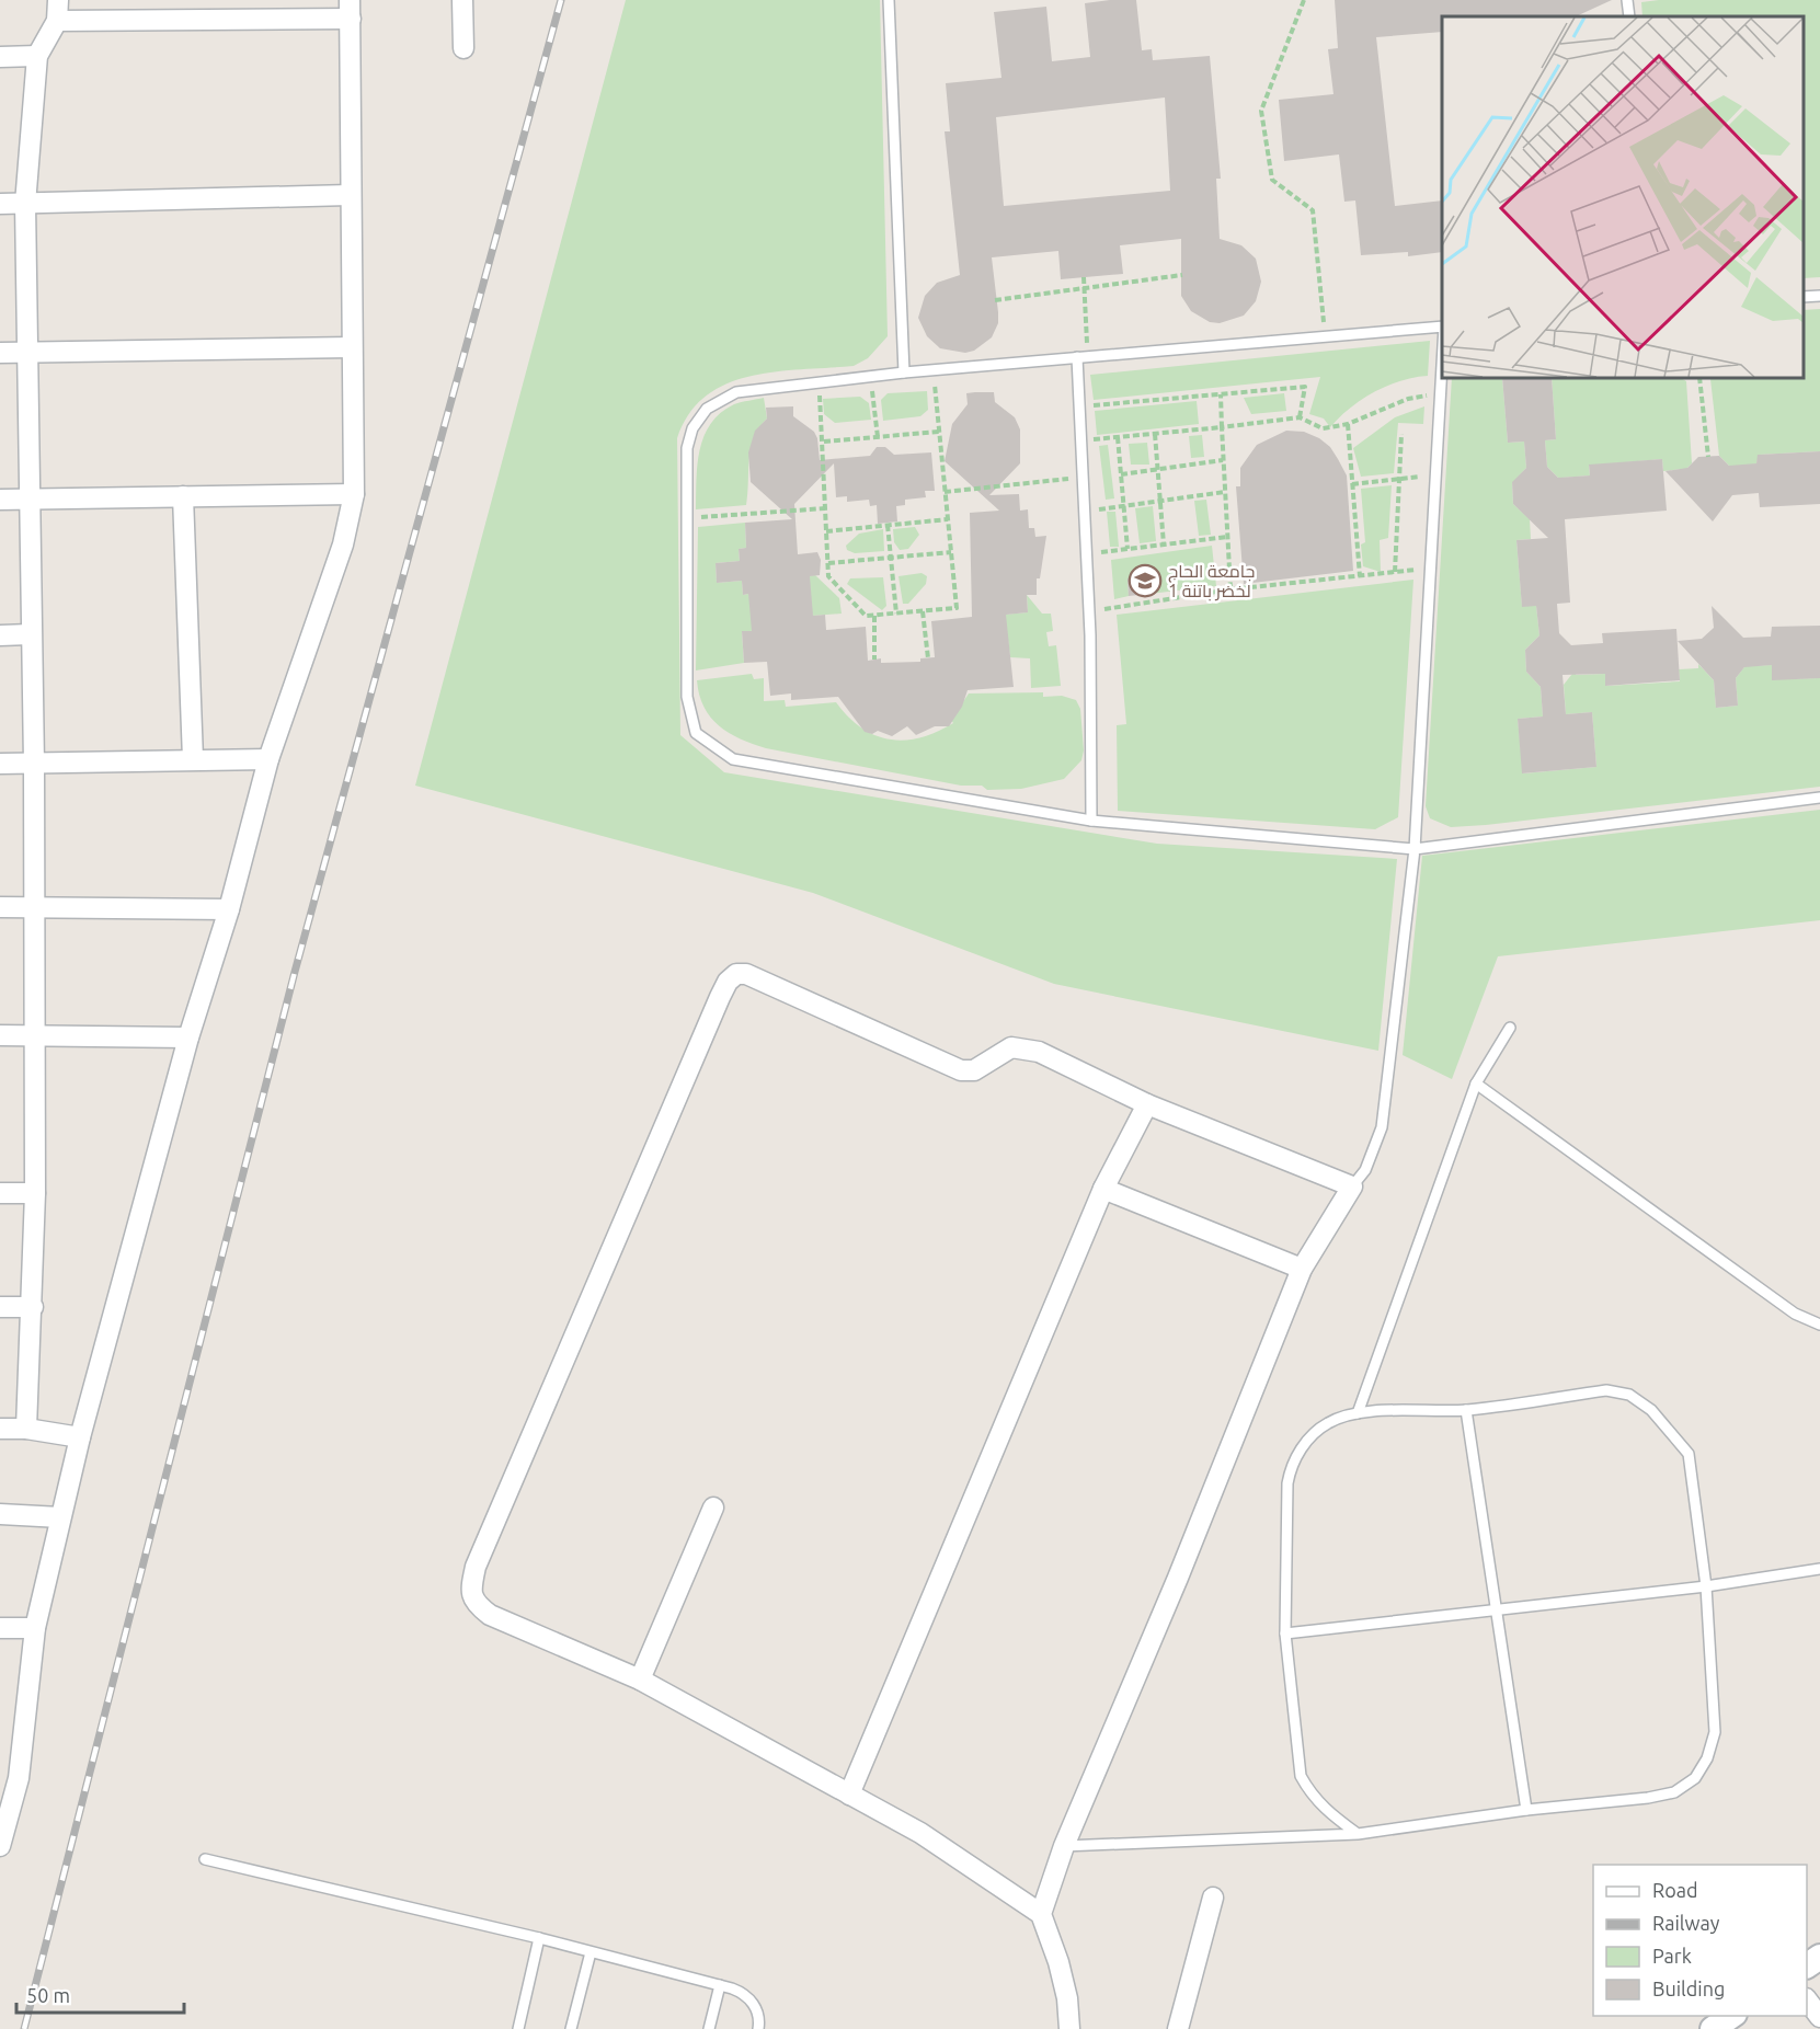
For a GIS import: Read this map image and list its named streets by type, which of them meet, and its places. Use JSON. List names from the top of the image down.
{
  "places": {
    "school or university": ["جامعة الحاج لخضر باتنة 1"]
  },
  "legend": [
    "Road",
    "Railway",
    "Park",
    "Building"
  ],
  "scale_bar": "50 m"
}
